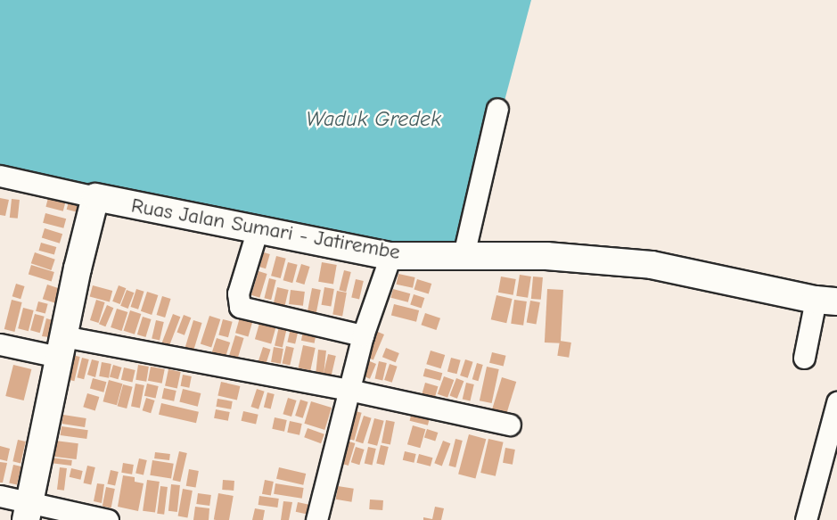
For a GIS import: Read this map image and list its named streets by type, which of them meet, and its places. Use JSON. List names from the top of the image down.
{
  "streets": {
    "main road": ["Ruas Jalan Sumari - Jatirembe"]
  },
  "water": ["Waduk Gredek"]
}
